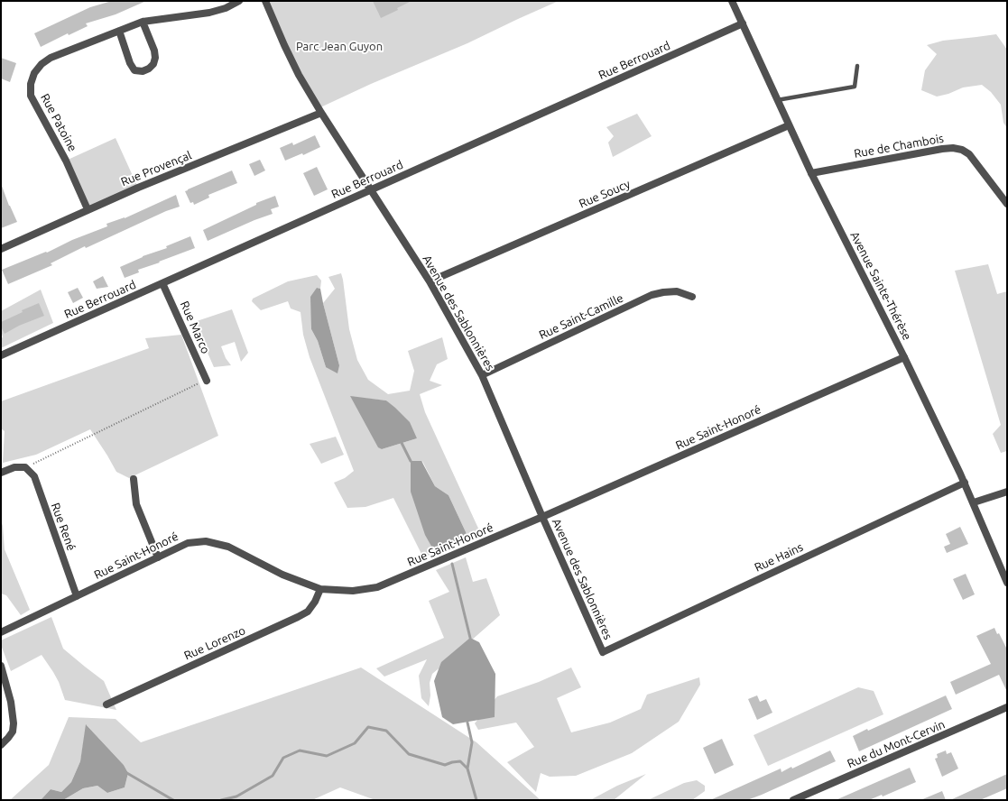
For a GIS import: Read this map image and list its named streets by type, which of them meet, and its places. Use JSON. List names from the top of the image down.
{
  "streets": {
    "street": [
      "Rue Berrouard",
      "Rue Patoine",
      "Rue de Chambois",
      "Rue Provençal",
      "Rue Soucy",
      "Avenue Sainte-Thérèse",
      "Avenue des Sablonnières",
      "Rue Saint-Camille",
      "Rue Marco",
      "Rue Saint-Honoré",
      "Rue René",
      "Rue Hains",
      "Rue Lorenzo",
      "Rue du Mont-Cervin"
    ]
  },
  "crossings": [
    ["Rue Berrouard", "Avenue Sainte-Thérèse"],
    ["Rue Berrouard", "Avenue des Sablonnières"],
    ["Rue Berrouard", "Rue Marco"],
    ["Rue Patoine", "Rue Provençal"],
    ["Rue de Chambois", "Avenue Sainte-Thérèse"],
    ["Rue Provençal", "Avenue des Sablonnières"],
    ["Rue Soucy", "Avenue Sainte-Thérèse"],
    ["Rue Soucy", "Avenue des Sablonnières"],
    ["Avenue Sainte-Thérèse", "Rue Saint-Honoré"],
    ["Avenue Sainte-Thérèse", "Rue Hains"],
    ["Avenue des Sablonnières", "Rue Saint-Camille"],
    ["Avenue des Sablonnières", "Rue Saint-Honoré"],
    ["Avenue des Sablonnières", "Rue Hains"],
    ["Rue Saint-Honoré", "Rue René"],
    ["Rue Saint-Honoré", "Rue Lorenzo"]
  ],
  "parks": ["Parc Jean Guyon"]
}
